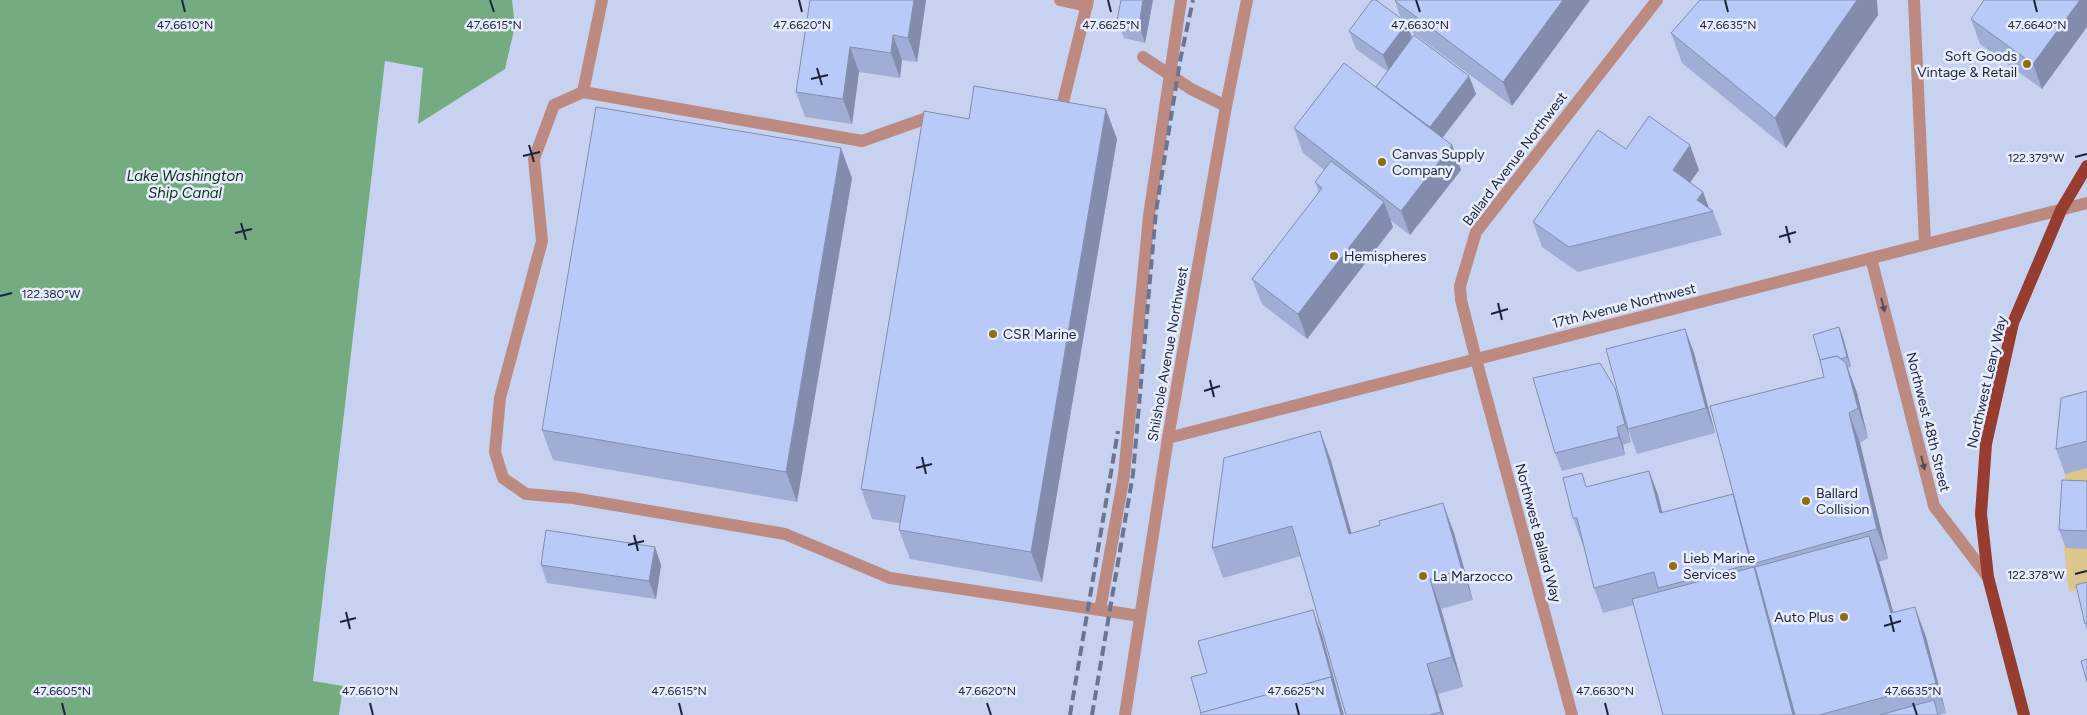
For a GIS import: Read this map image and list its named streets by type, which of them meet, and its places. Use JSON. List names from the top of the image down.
{
  "streets": {
    "main road": ["Northwest Leary Way"],
    "street": [
      "Ballard Avenue Northwest",
      "17th Avenue Northwest",
      "Shilshole Avenue Northwest",
      "Northwest 48th Street",
      "Northwest Ballard Way"
    ]
  },
  "crossings": [
    ["Ballard Avenue Northwest", "17th Avenue Northwest"],
    ["Ballard Avenue Northwest", "Northwest Ballard Way"],
    ["17th Avenue Northwest", "Shilshole Avenue Northwest"],
    ["17th Avenue Northwest", "Northwest Leary Way"],
    ["17th Avenue Northwest", "Northwest 48th Street"],
    ["17th Avenue Northwest", "Northwest Ballard Way"],
    ["Northwest Leary Way", "Northwest 48th Street"]
  ],
  "one_way": ["Northwest 48th Street"],
  "water": ["Lake Washington Ship Canal"],
  "places": [
    "Soft Goods Vintage & Retail",
    "Canvas Supply Company",
    "Hemispheres",
    "CSR Marine",
    "Ballard Collision",
    "Lieb Marine Services",
    "La Marzocco",
    "Auto Plus"
  ],
  "coordinates": [
    "47.6610°N",
    "47.6615°N",
    "47.6620°N",
    "47.6625°N",
    "47.6630°N",
    "47.6635°N",
    "47.6640°N",
    "122.379°W",
    "122.380°W",
    "122.378°W",
    "47.6605°N"
  ]
}
